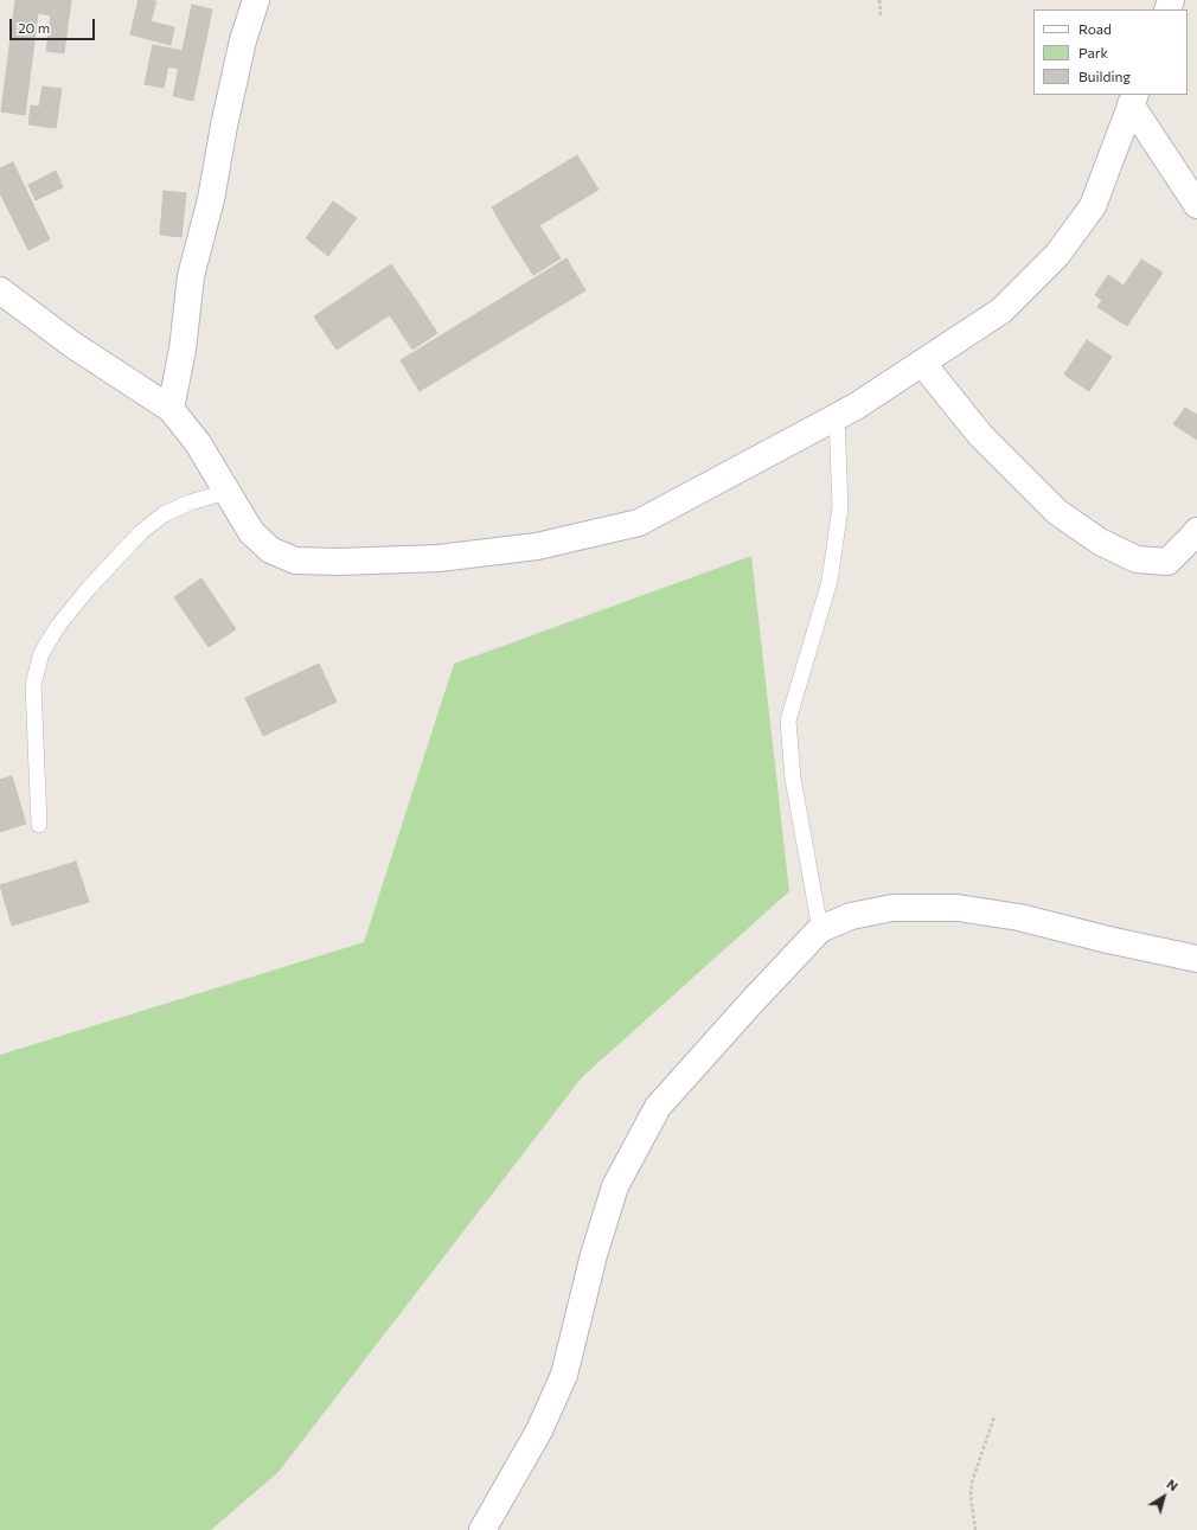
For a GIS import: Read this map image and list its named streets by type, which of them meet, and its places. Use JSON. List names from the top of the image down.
{
  "legend": ["Road", "Park", "Building"],
  "scale_bar": "20 m",
  "north": "top right"
}
